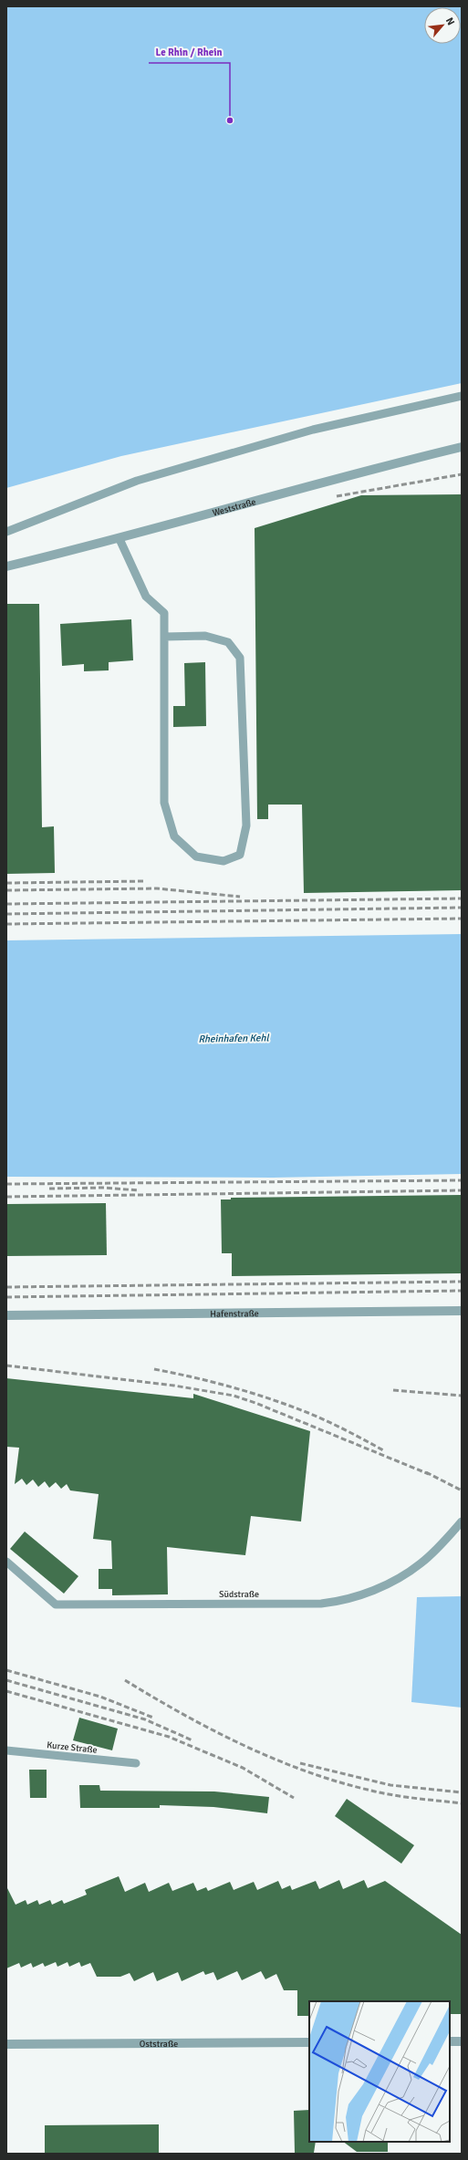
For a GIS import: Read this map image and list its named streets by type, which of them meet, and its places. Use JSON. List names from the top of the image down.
{
  "streets": {
    "street": ["Weststraße", "Hafenstraße", "Oststraße"],
    "lane": ["Südstraße", "Kurze Straße"]
  },
  "water": ["Rheinhafen Kehl"],
  "places": ["Le Rhin / Rhein"],
  "north": "top right"
}
